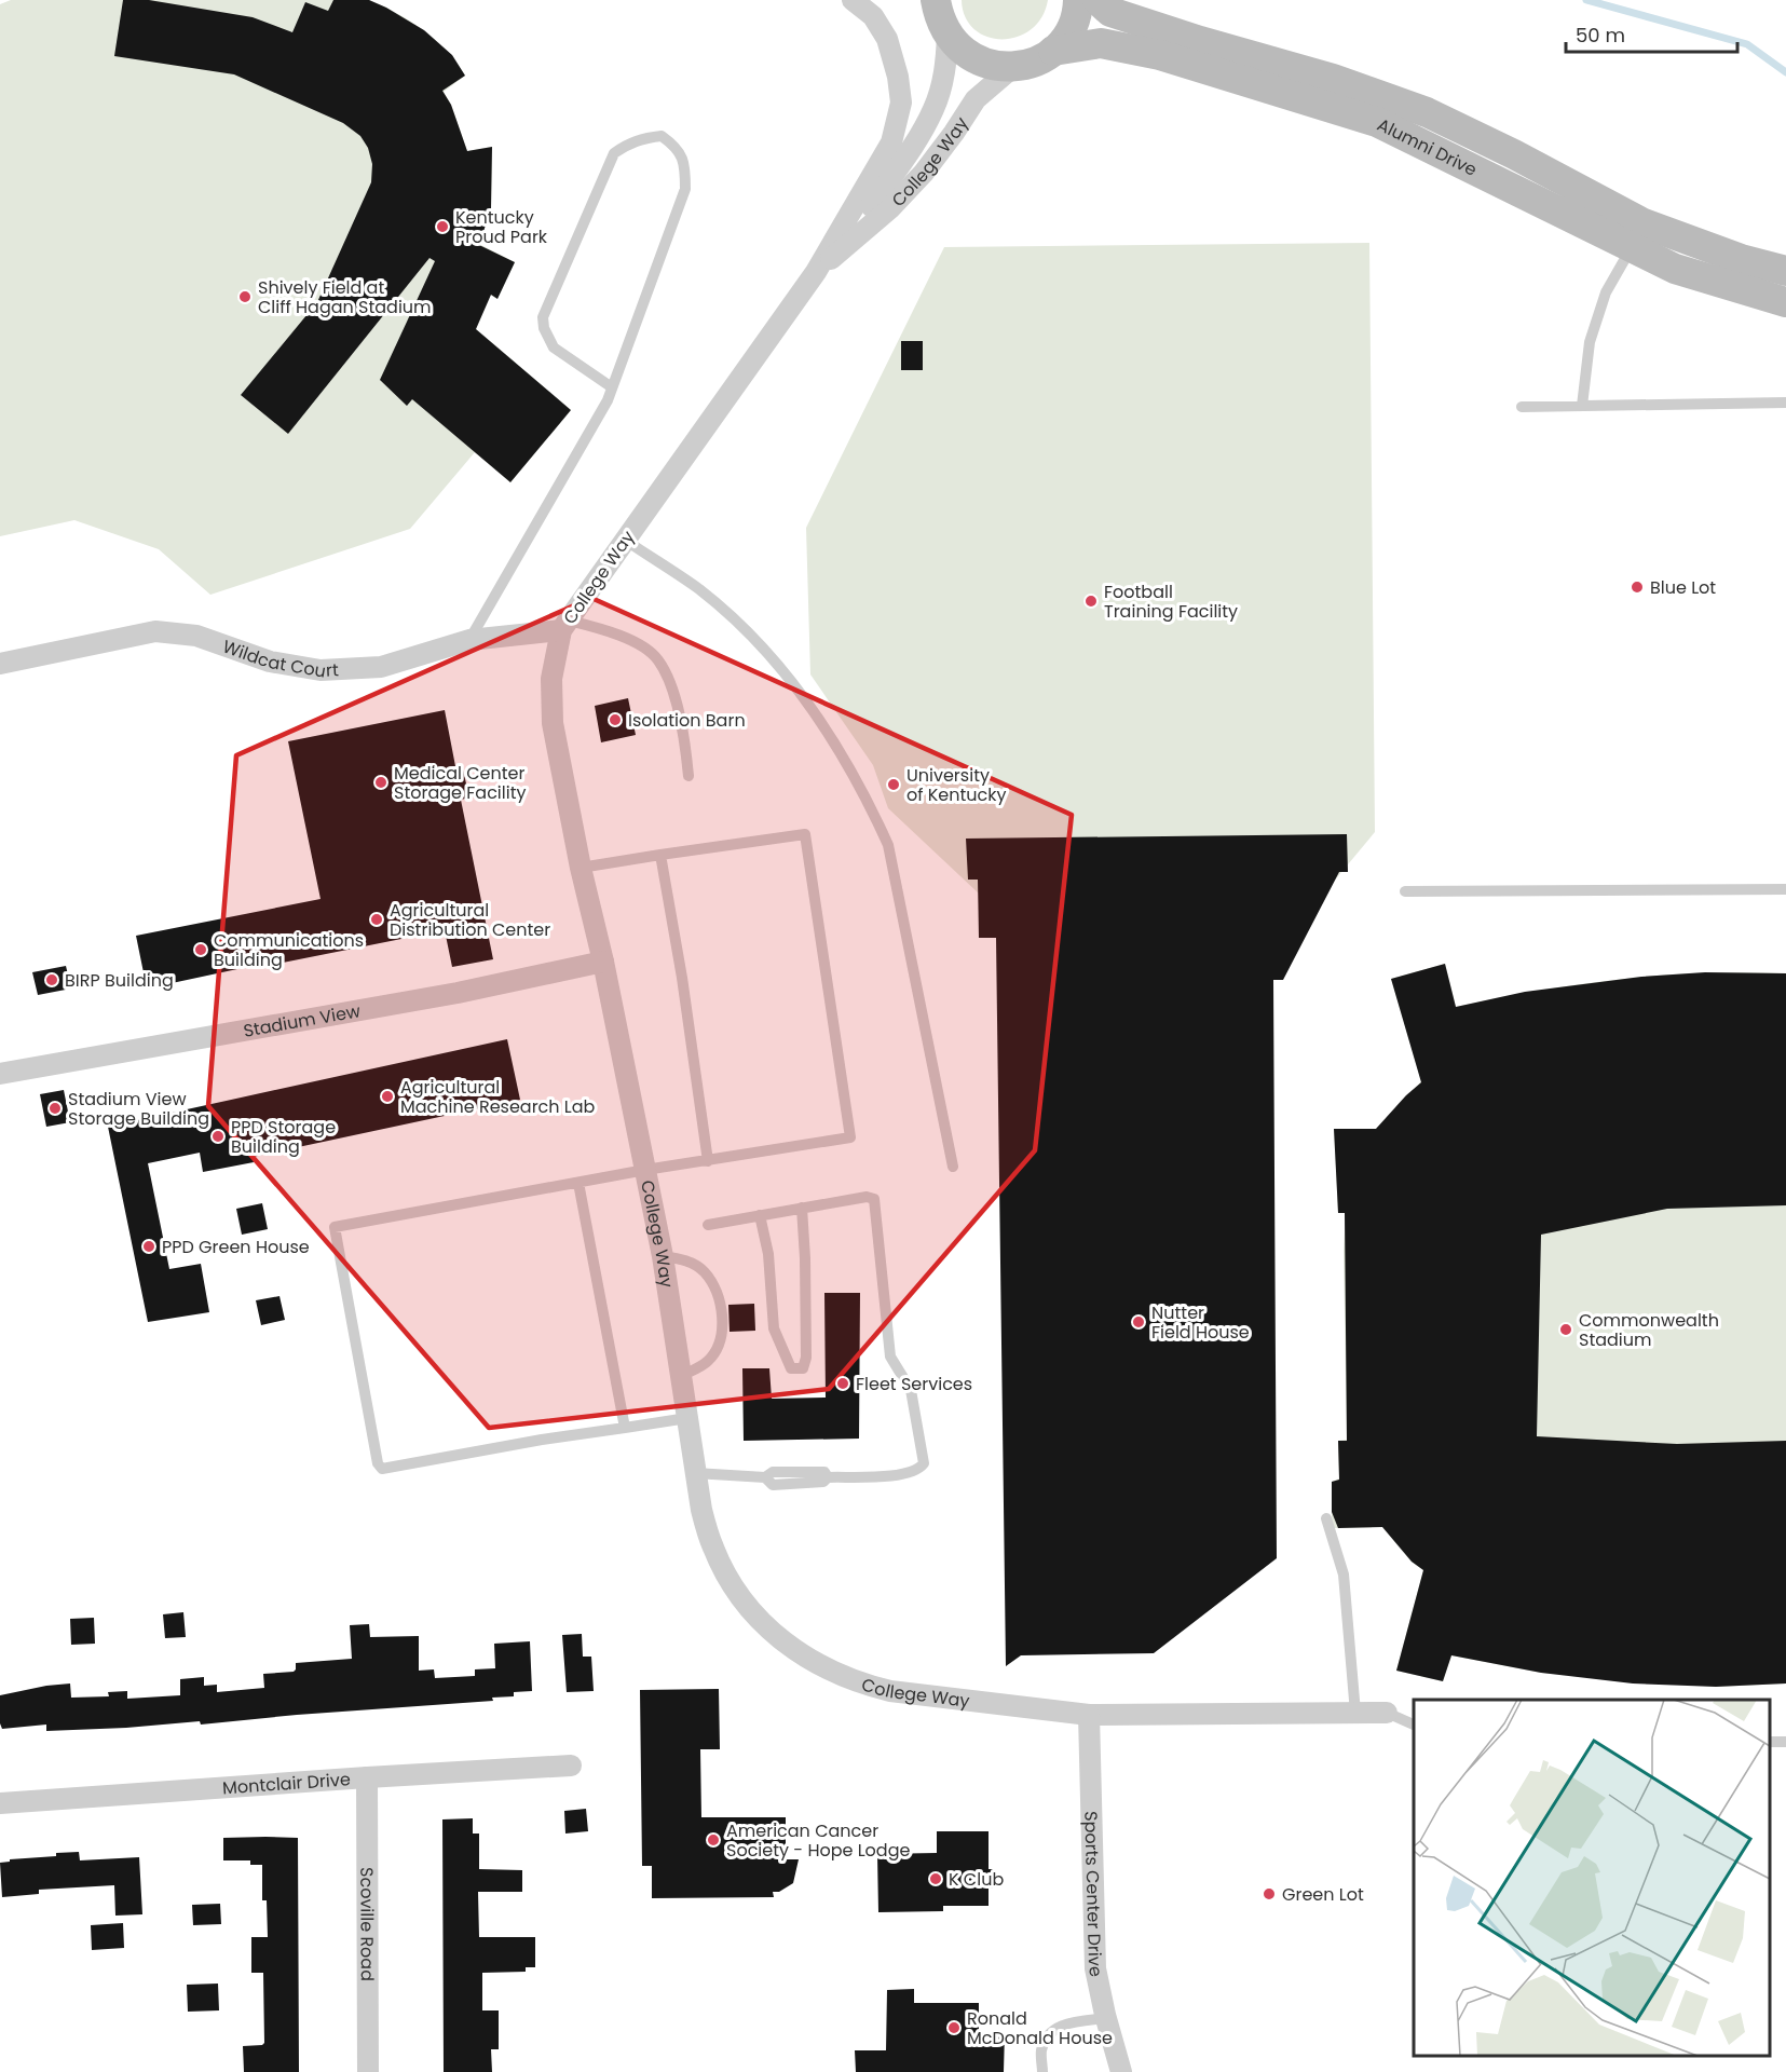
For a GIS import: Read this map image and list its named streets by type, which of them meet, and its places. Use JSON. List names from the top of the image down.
{
  "streets": {
    "main road": ["Alumni Drive"],
    "street": [
      "College Way",
      "Wildcat Court",
      "Stadium View",
      "Montclair Drive",
      "Sports Center Drive",
      "Scoville Road"
    ]
  },
  "crossings": [
    ["College Way", "Wildcat Court"],
    ["College Way", "Stadium View"],
    ["College Way", "Sports Center Drive"],
    ["Montclair Drive", "Scoville Road"]
  ],
  "places": [
    "Kentucky Proud Park",
    "Shively Field at Cliff Hagan Stadium",
    "Blue Lot",
    "Football Training Facility",
    "Isolation Barn",
    "Medical Center Storage Facility",
    "University of Kentucky",
    "Agricultural Distribution Center",
    "Communications Building",
    "BIRP Building",
    "Agricultural Machine Research Lab",
    "Stadium View Storage Building",
    "PPD Storage Building",
    "PPD Green House",
    "Nutter Field House",
    "Commonwealth Stadium",
    "Fleet Services",
    "American Cancer Society - Hope Lodge",
    "K Club",
    "Green Lot",
    "Ronald McDonald House"
  ],
  "scale_bar": "50 m"
}
